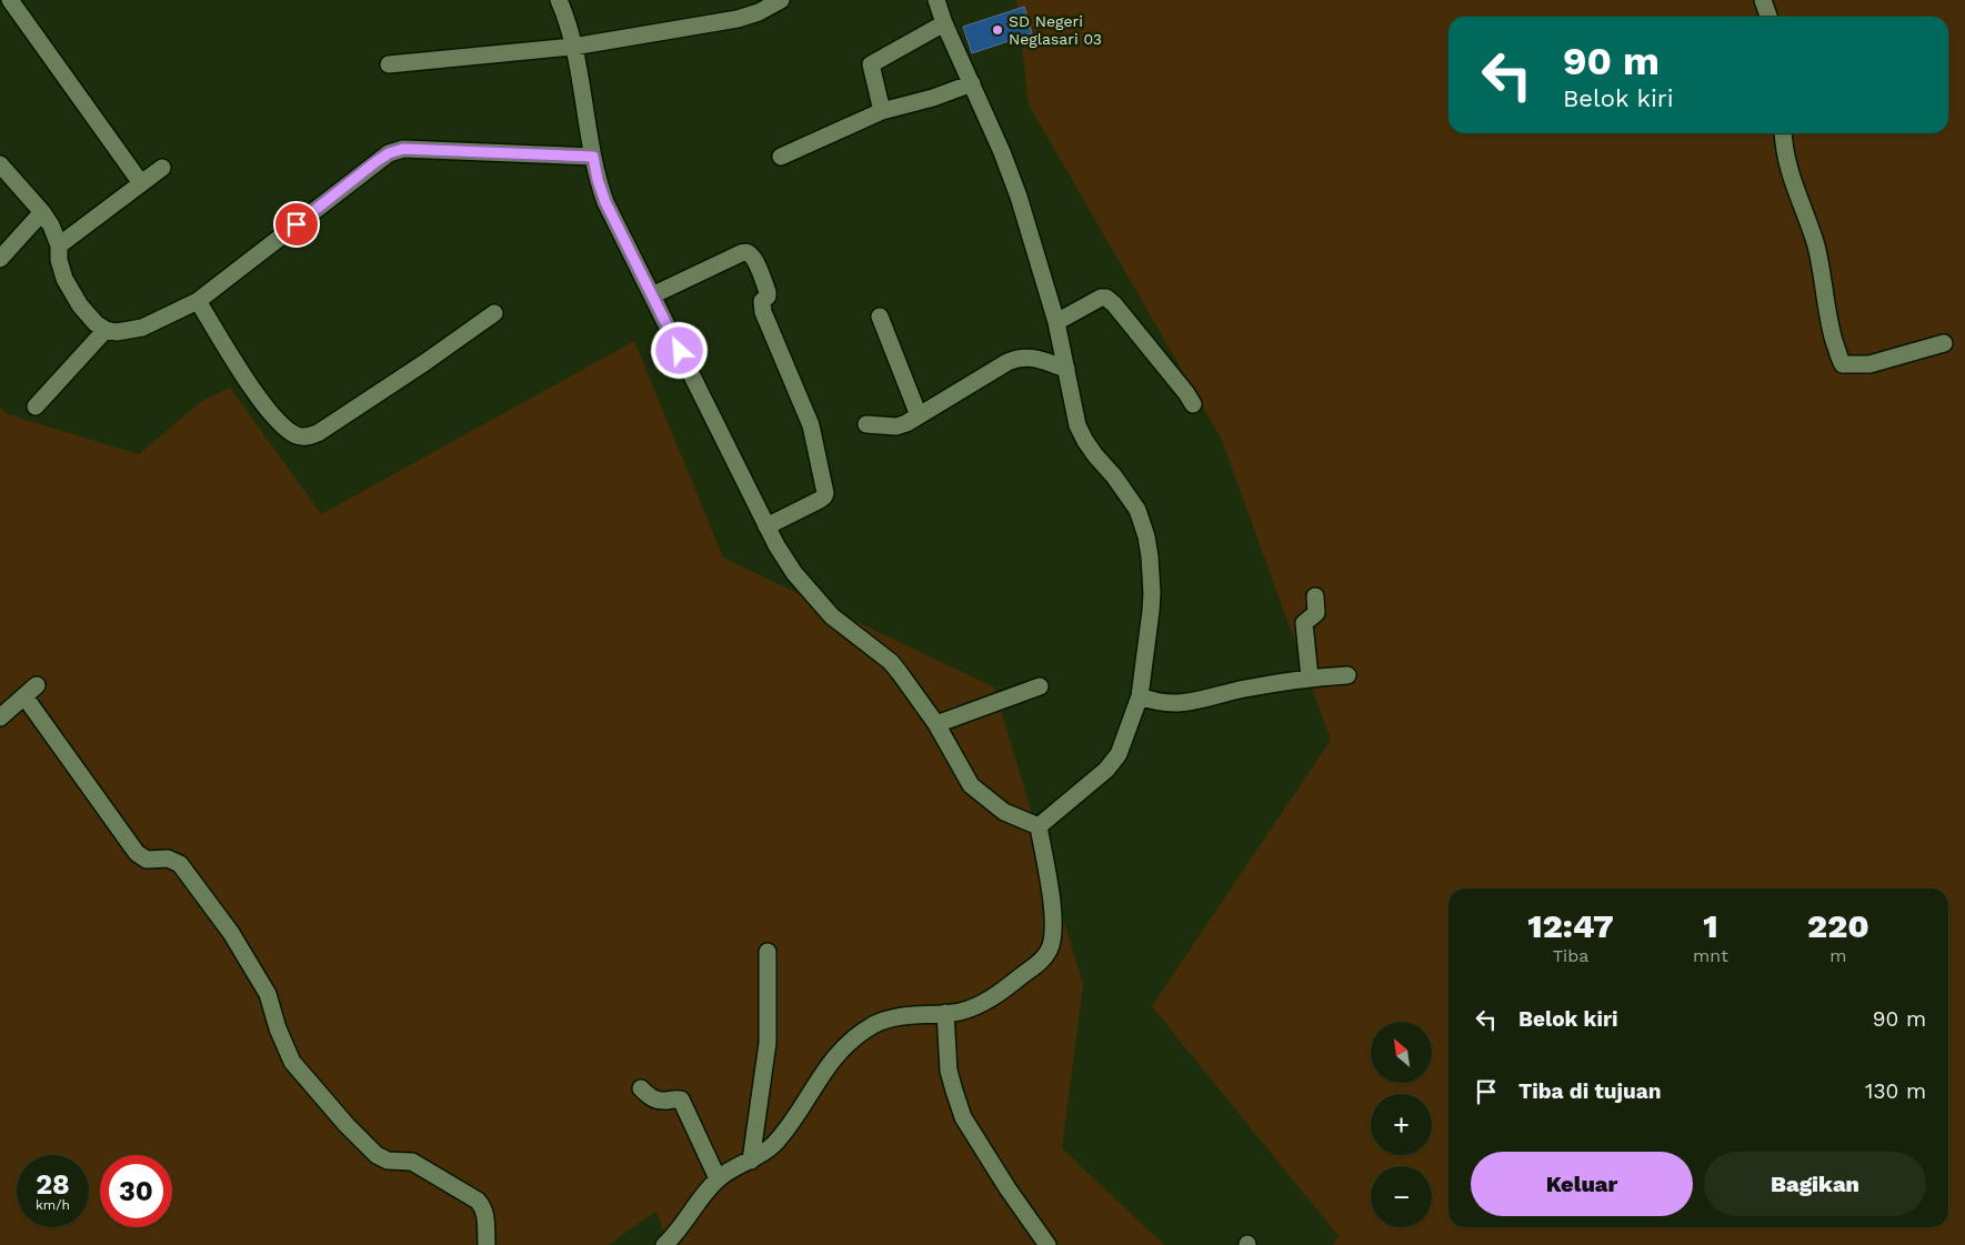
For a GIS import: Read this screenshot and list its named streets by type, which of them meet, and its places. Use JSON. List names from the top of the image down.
{
  "places": ["SD Negeri Neglasari 03"],
  "north": "top left",
  "page": {
    "turn": ["90 m", "Belok kiri"],
    "eta": [
      "12:47",
      "Tiba",
      "1",
      "mnt",
      "220",
      "m"
    ],
    "list": [
      {
        "name": "Belok kiri",
        "value": "90 m"
      },
      {
        "name": "Tiba di tujuan",
        "value": "130 m"
      }
    ],
    "map_buttons": ["+", "−"],
    "buttons": ["Keluar", "Bagikan"],
    "speed": "28 km/h",
    "limit": "30"
  }
}
